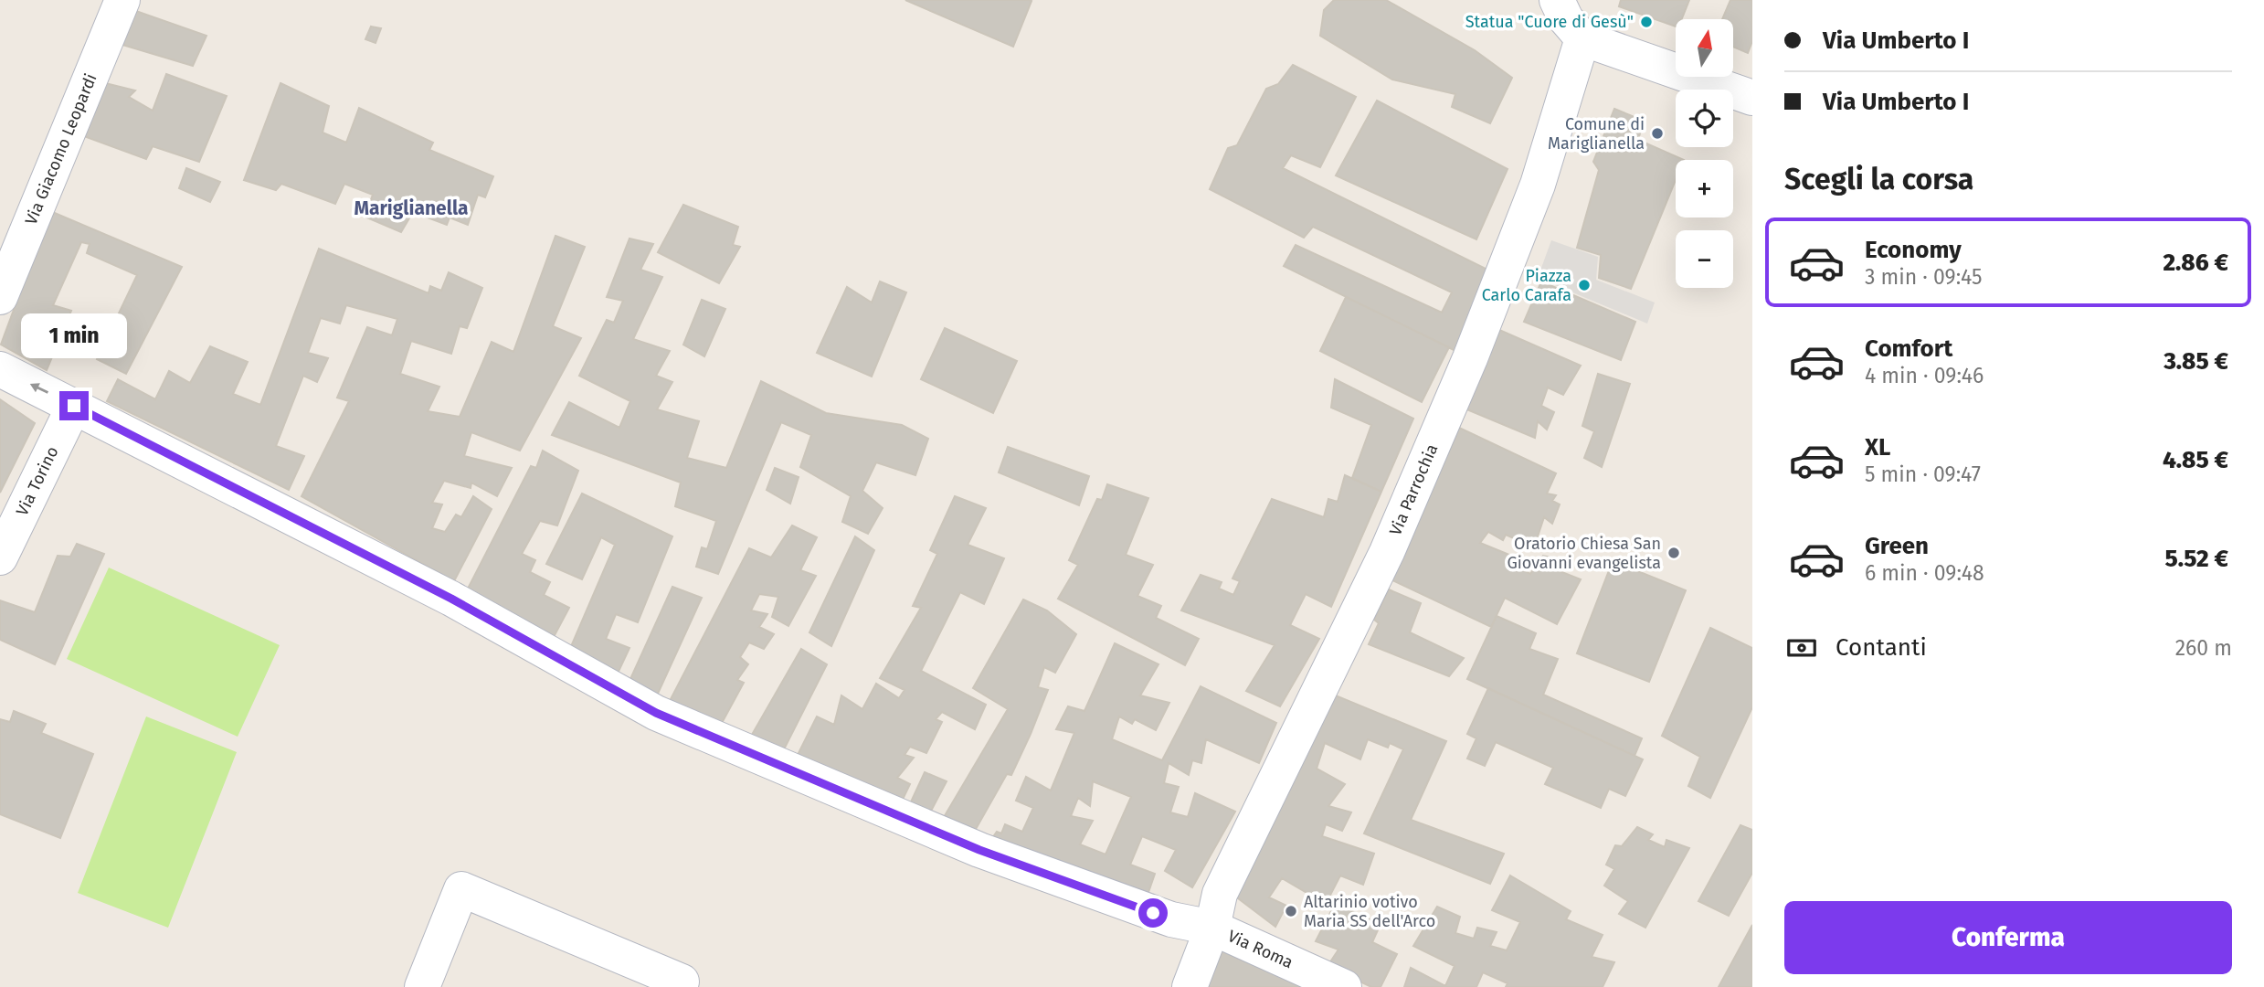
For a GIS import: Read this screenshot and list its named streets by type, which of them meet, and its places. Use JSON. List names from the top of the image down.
{
  "streets": {
    "street": [
      "Via Giacomo Leopardi",
      "Via Torino",
      "Via Parrochia",
      "Via Roma"
    ]
  },
  "crossings": [
    ["Via Torino", "Via Roma"],
    ["Via Parrochia", "Via Roma"]
  ],
  "districts": ["Mariglianella"],
  "places": [
    "Statua \"Cuore di Gesù\"",
    "Comune di Mariglianella",
    "Piazza Carlo Carafa",
    "Oratorio Chiesa San Giovanni evangelista",
    "Altarinio votivo Maria SS dell'Arco"
  ],
  "north": "top",
  "page": {
    "banner": ["Via Umberto I", "Via Umberto I"],
    "map_buttons": ["+", "−"],
    "heading": "Scegli la corsa",
    "list": [
      {
        "name": "Economy",
        "note": "3 min · 09:45",
        "value": "2.86 €"
      },
      {
        "name": "Comfort",
        "note": "4 min · 09:46",
        "value": "3.85 €"
      },
      {
        "name": "XL",
        "note": "5 min · 09:47",
        "value": "4.85 €"
      },
      {
        "name": "Green",
        "note": "6 min · 09:48",
        "value": "5.52 €"
      }
    ],
    "bubble": "1 min",
    "pay": ["Contanti", "260 m"],
    "buttons": "Conferma"
  }
}
